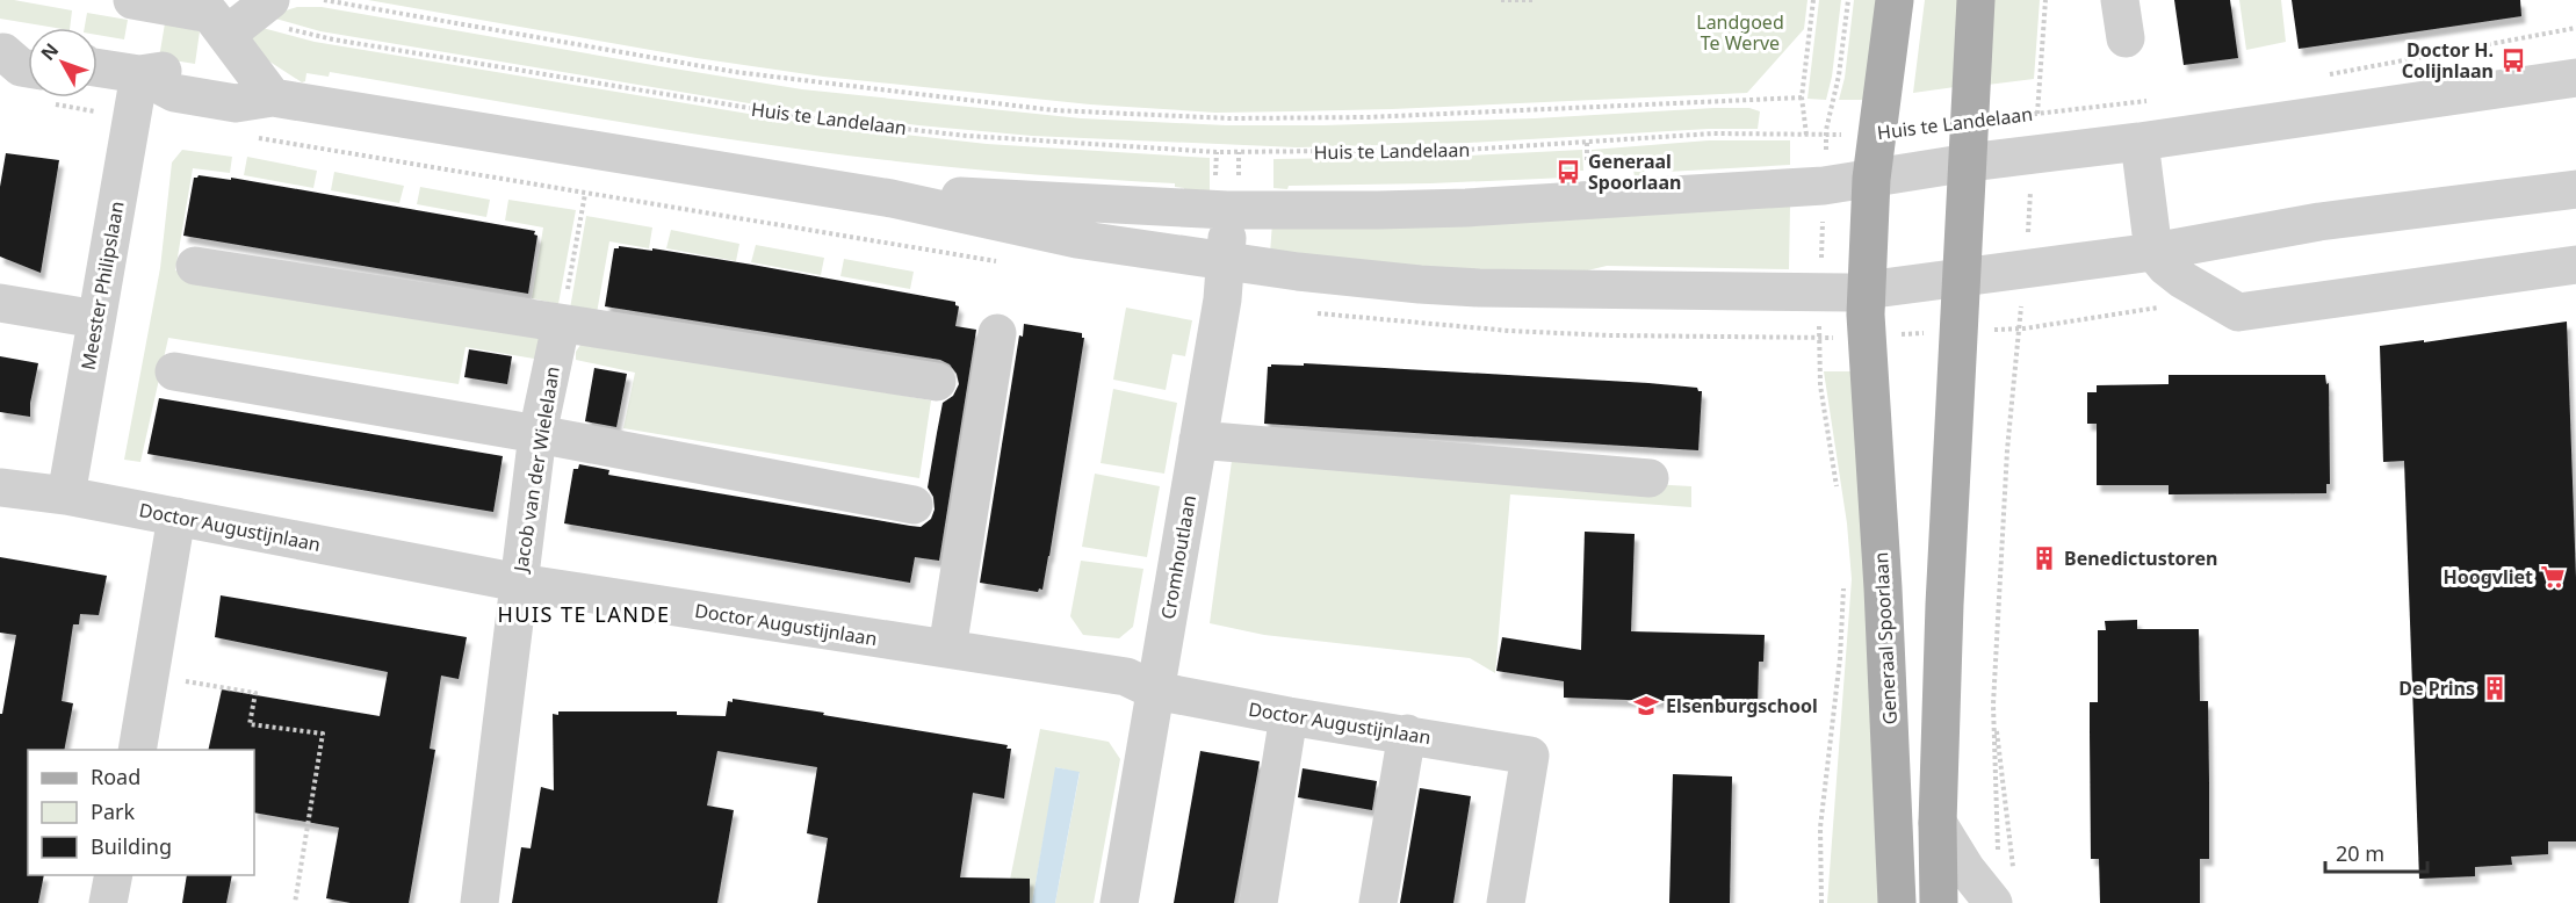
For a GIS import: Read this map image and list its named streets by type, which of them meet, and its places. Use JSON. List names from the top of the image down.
{
  "streets": {
    "main road": ["Generaal Spoorlaan"],
    "street": [
      "Meester Philipslaan",
      "Jacob van der Wielelaan",
      "Doctor Augustijnlaan",
      "Cromhoutlaan"
    ],
    "path": ["Huis te Landelaan"]
  },
  "crossings": [
    ["Huis te Landelaan", "Generaal Spoorlaan"],
    ["Meester Philipslaan", "Doctor Augustijnlaan"],
    ["Jacob van der Wielelaan", "Doctor Augustijnlaan"],
    ["Doctor Augustijnlaan", "Cromhoutlaan"]
  ],
  "districts": ["HUIS TE LANDE"],
  "parks": ["Landgoed Te Werve"],
  "places": {
    "bus stop": ["Doctor H. Colijnlaan", "Generaal Spoorlaan"],
    "building": ["Benedictustoren", "De Prins"],
    "supermarket": ["Hoogvliet"],
    "school or university": ["Elsenburgschool"]
  },
  "legend": ["Road", "Park", "Building"],
  "scale_bar": "20 m",
  "north": "top left"
}
